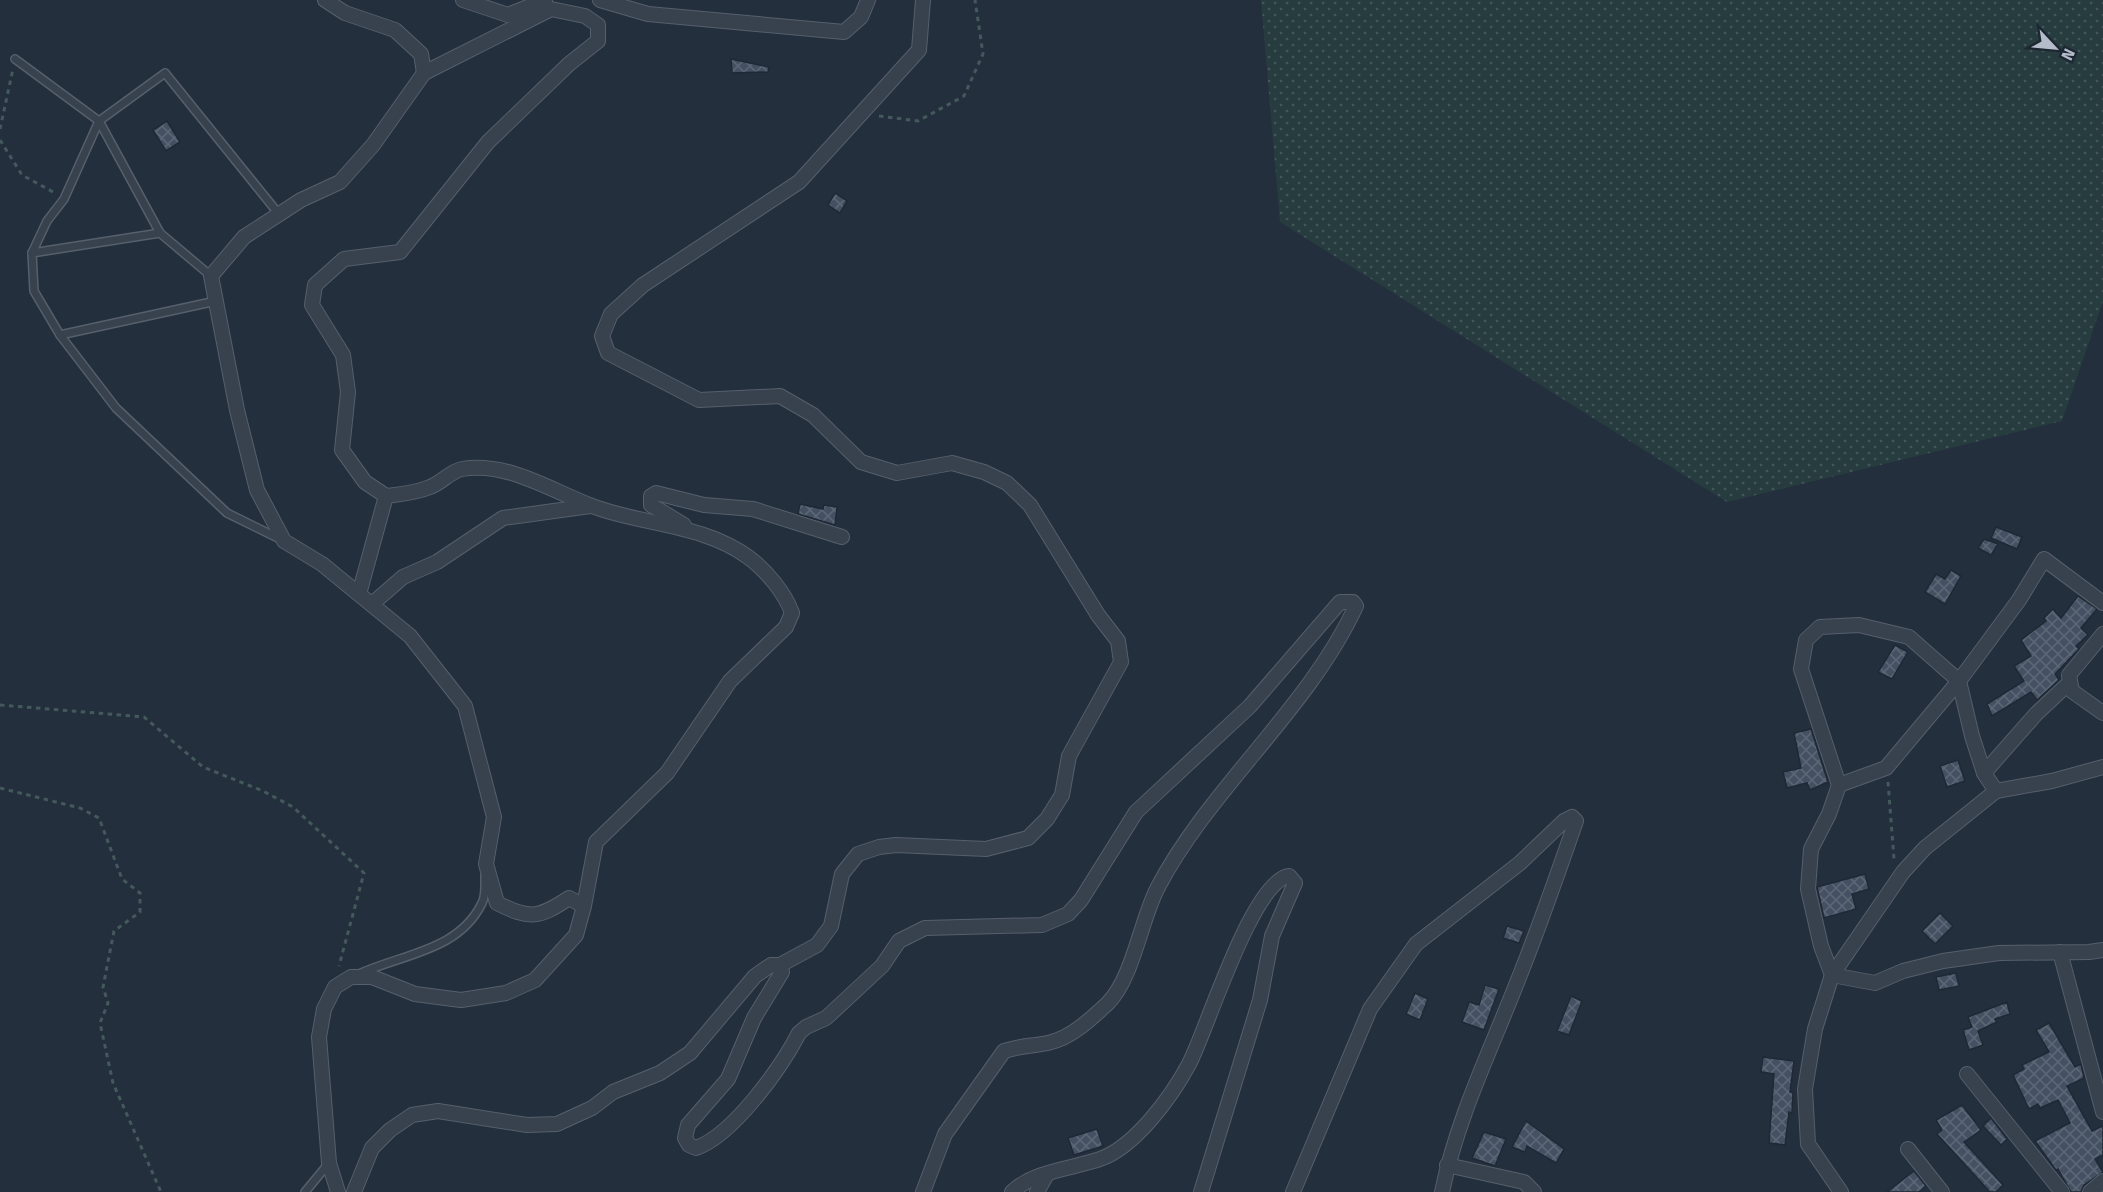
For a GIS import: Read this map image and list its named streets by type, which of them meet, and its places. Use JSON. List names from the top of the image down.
{
  "north": "bottom right"
}
